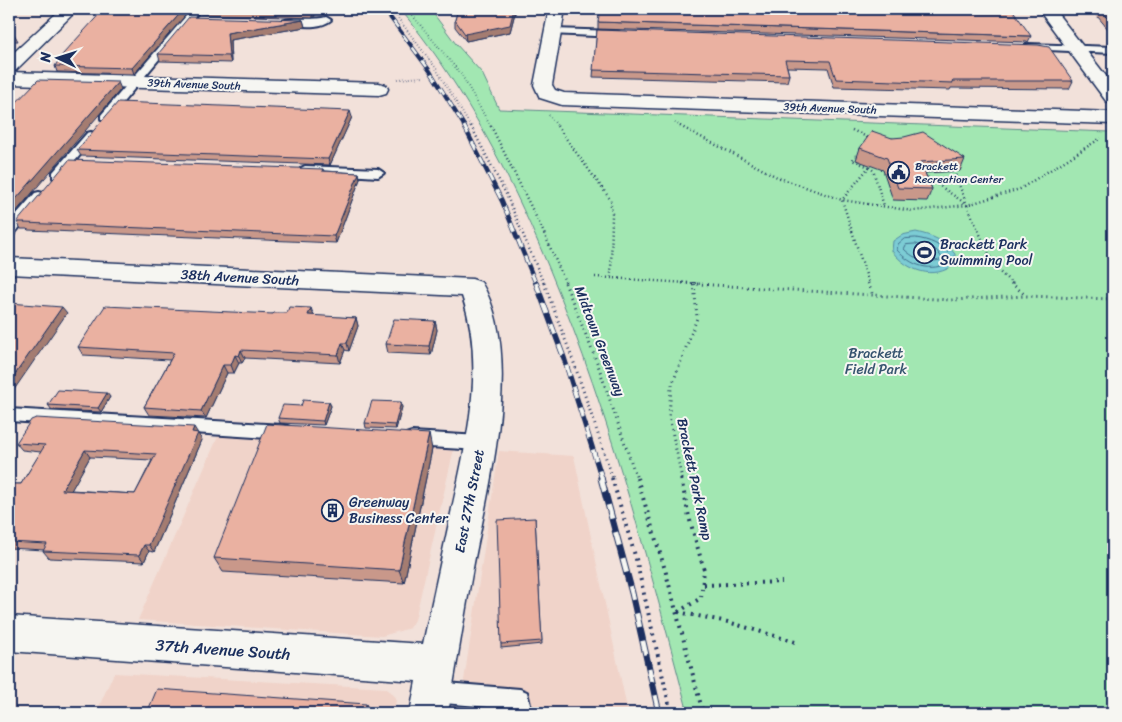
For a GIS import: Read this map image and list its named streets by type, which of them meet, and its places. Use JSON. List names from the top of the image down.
{
  "streets": {
    "street": [
      "39th Avenue South",
      "38th Avenue South",
      "East 27th Street",
      "37th Avenue South"
    ],
    "path": ["Midtown Greenway", "Brackett Park Ramp"]
  },
  "crossings": [
    ["38th Avenue South", "East 27th Street"],
    ["East 27th Street", "37th Avenue South"]
  ],
  "parks": ["Brackett Field Park"],
  "places": {
    "public building": ["Brackett Recreation Center"],
    "sports": ["Brackett Park Swimming Pool"],
    "building": ["Greenway Business Center"]
  },
  "north": "left"
}
